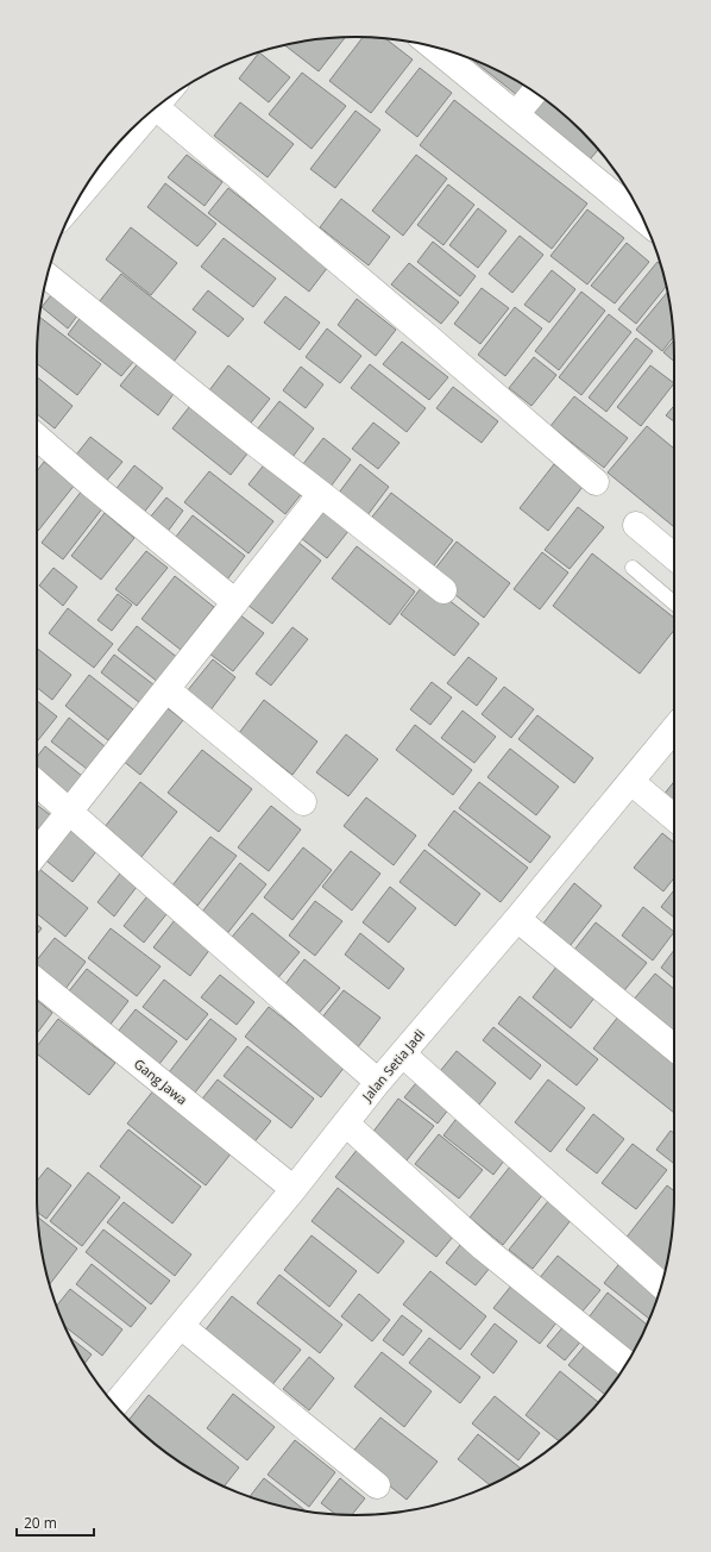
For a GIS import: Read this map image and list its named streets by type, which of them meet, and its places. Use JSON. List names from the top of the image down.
{
  "streets": {
    "street": ["Jalan Setia Jadi", "Gang Jawa"]
  },
  "crossings": [
    ["Jalan Setia Jadi", "Gang Jawa"]
  ],
  "scale_bar": "20 m"
}
